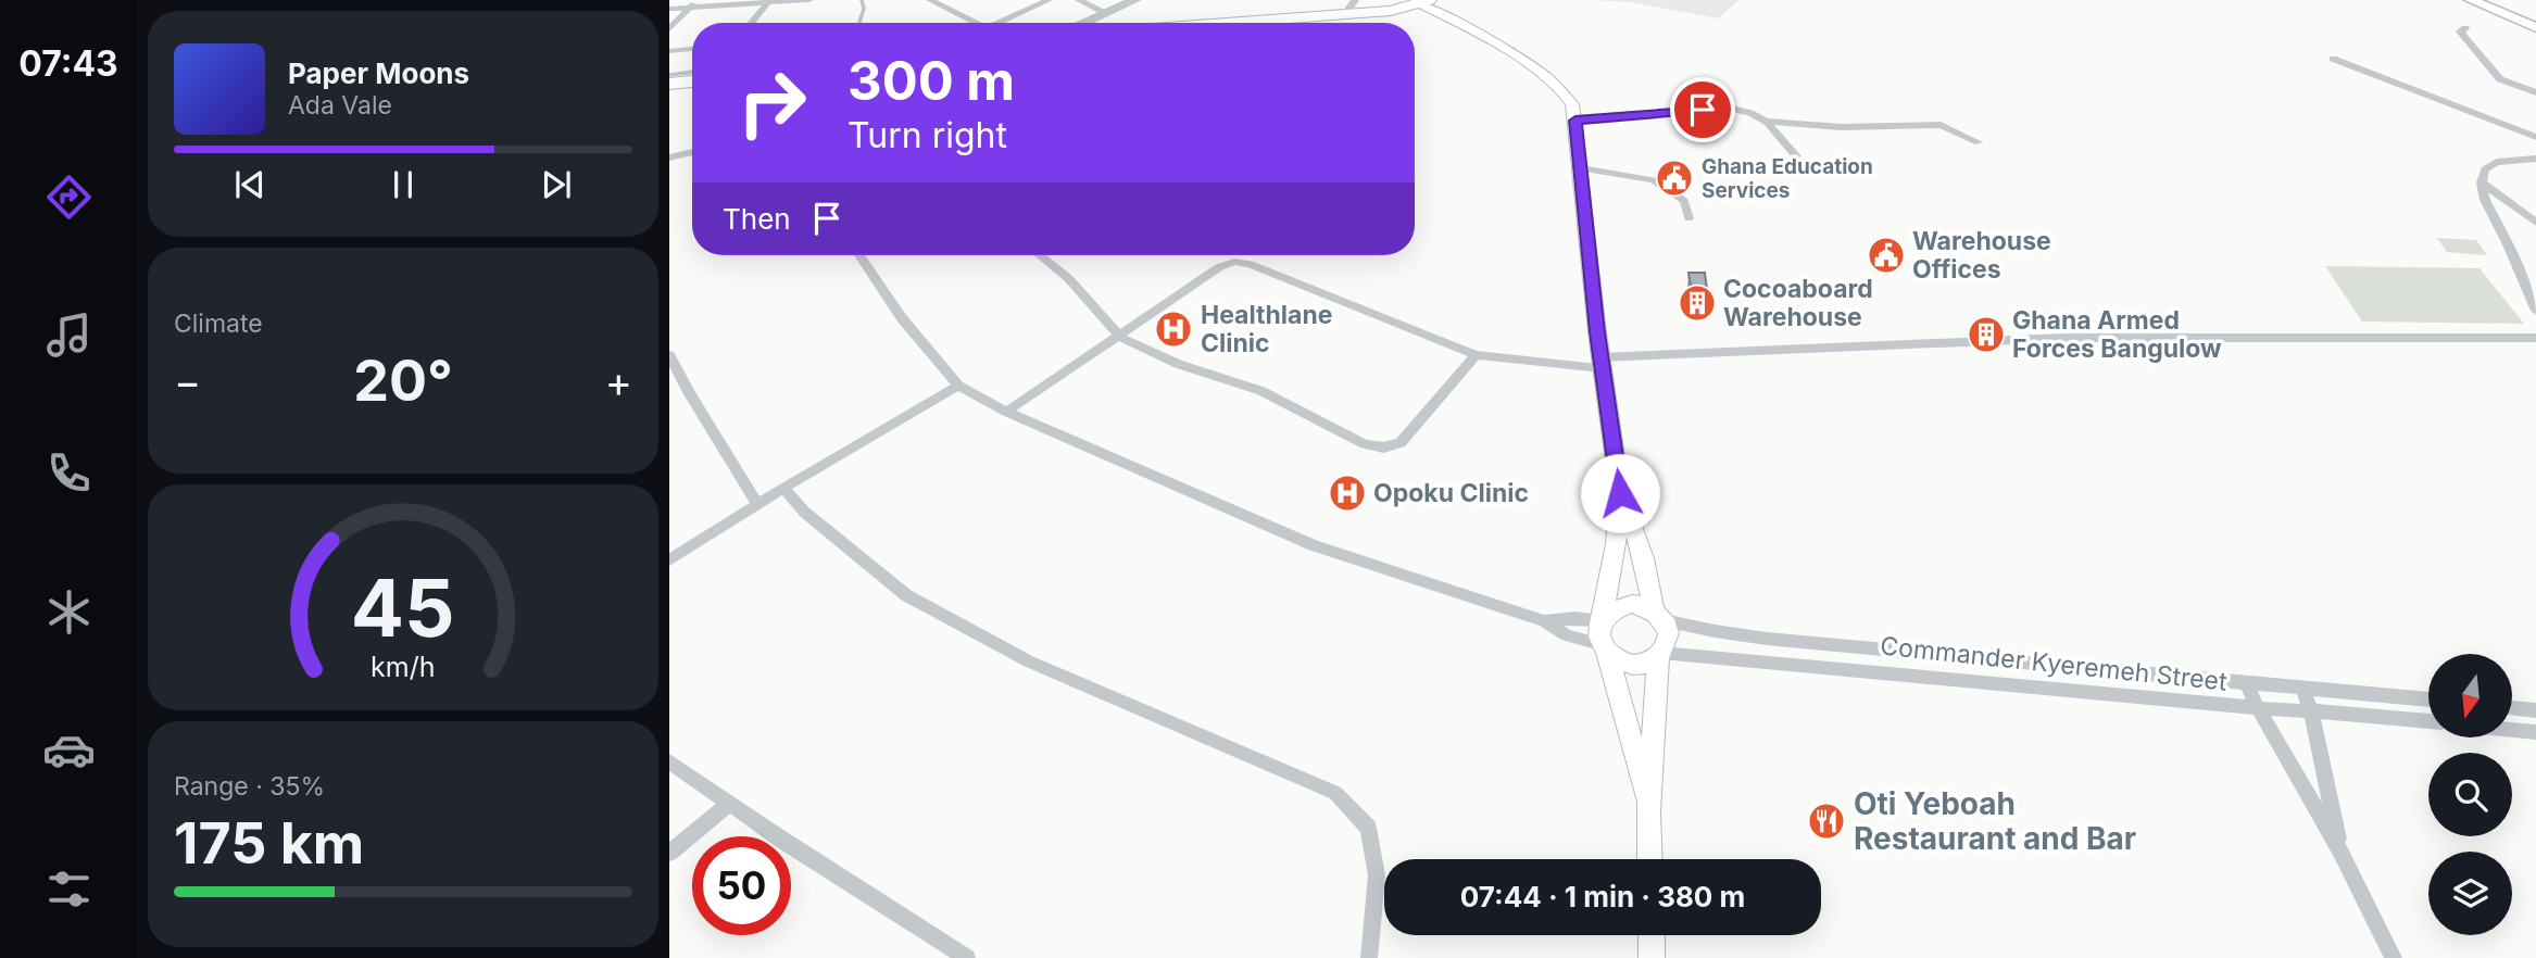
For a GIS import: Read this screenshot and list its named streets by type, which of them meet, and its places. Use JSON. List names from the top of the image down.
{
  "streets": {
    "street": ["Commander Kyeremeh Street"]
  },
  "places": {
    "public building": ["Ghana Education Services", "Warehouse Offices"],
    "building": ["Cocoaboard Warehouse", "Ghana Armed Forces Bangulow"],
    "hospital": ["Healthlane Clinic", "Opoku Clinic"],
    "restaurant": ["Oti Yeboah Restaurant and Bar"]
  },
  "north": "bottom",
  "page": {
    "tabs": "07:43",
    "turn": ["300 m", "Turn right"],
    "song": ["Paper Moons", "Ada Vale"],
    "then": "Then",
    "tile": [
      "Climate",
      ["Range · 35%", "175 km"]
    ],
    "heat": ["−", "20°", "+"],
    "limit": "50",
    "trip": "07:44 · 1 min · 380 m",
    "gauge": ["45", "km/h"]
  }
}
